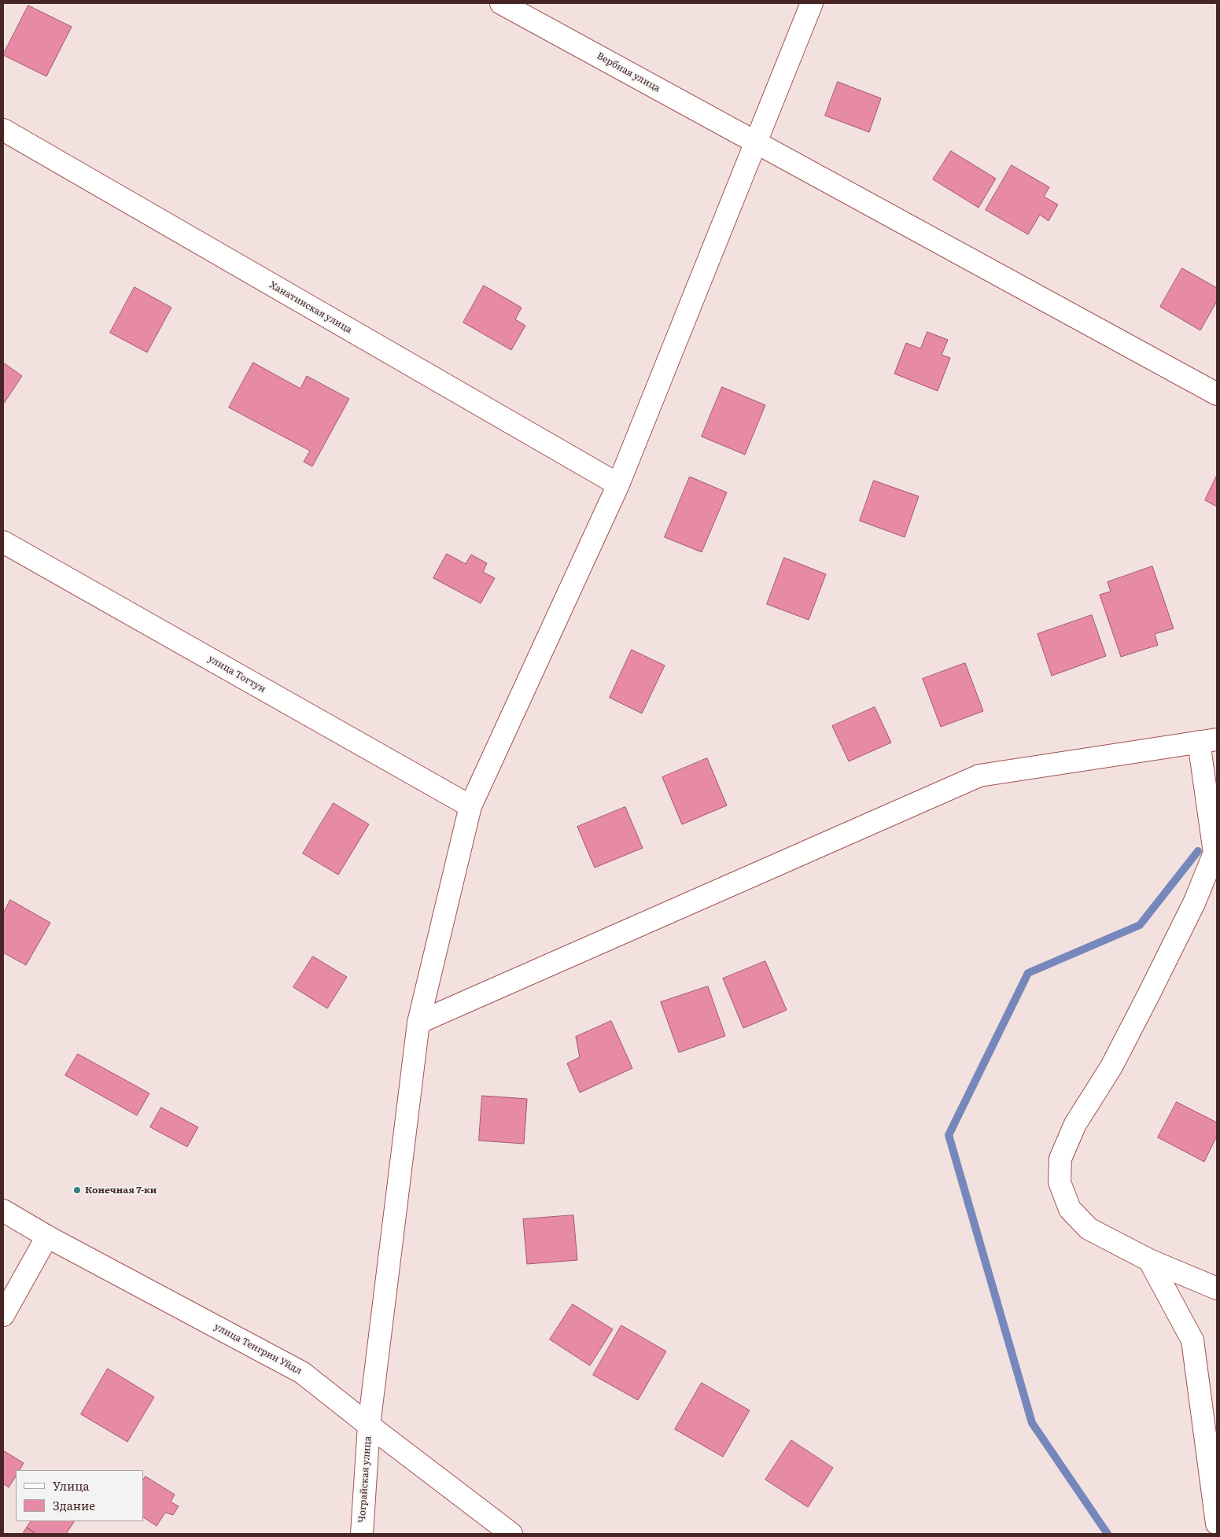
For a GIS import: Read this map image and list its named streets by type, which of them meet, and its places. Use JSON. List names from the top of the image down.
{
  "streets": {
    "street": [
      "Вербная улица",
      "Ханатинская улица",
      "улица Тогтун",
      "улица Тенгрин Уйдл",
      "Чограйская улица"
    ]
  },
  "crossings": [
    ["Вербная улица", "Чограйская улица"],
    ["Ханатинская улица", "Чограйская улица"],
    ["улица Тогтун", "Чограйская улица"],
    ["улица Тенгрин Уйдл", "Чограйская улица"]
  ],
  "places": ["Конечная 7-ки"],
  "legend": ["Улица", "Здание"]
}
